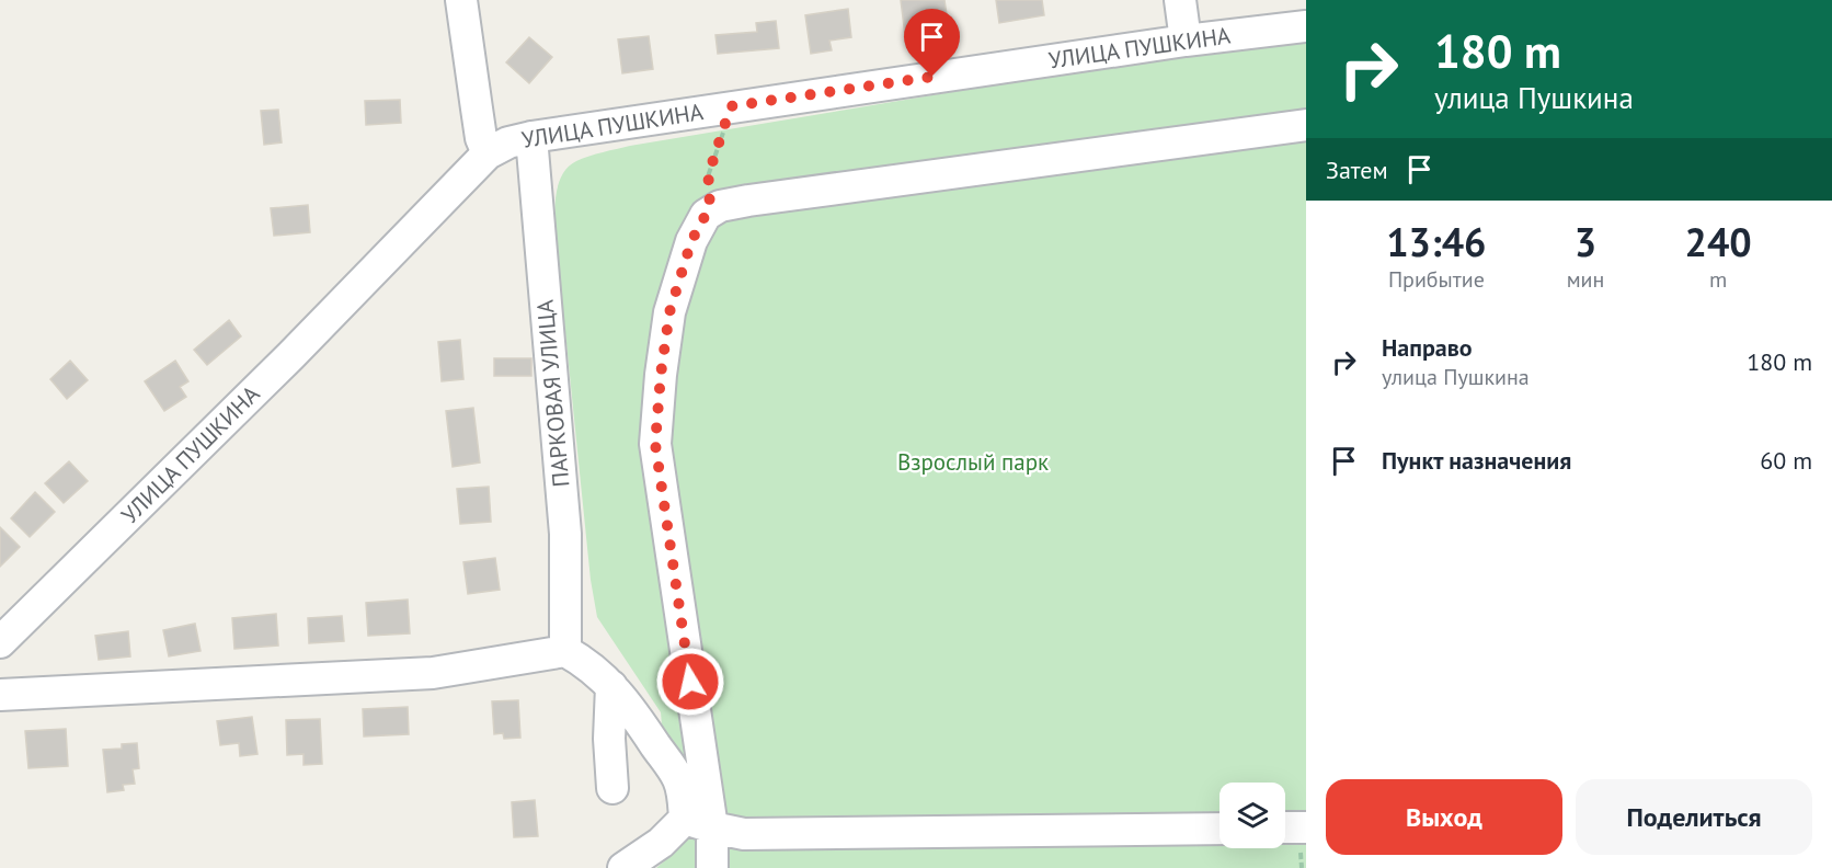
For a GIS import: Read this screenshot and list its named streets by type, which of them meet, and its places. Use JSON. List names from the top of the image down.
{
  "streets": {
    "street": ["УЛИЦА ПУШКИНА", "ПАРКОВАЯ УЛИЦА"]
  },
  "crossings": [
    ["УЛИЦА ПУШКИНА", "ПАРКОВАЯ УЛИЦА"]
  ],
  "parks": ["Взрослый парк"],
  "page": {
    "turn": ["180 m", "улица Пушкина"],
    "then": "Затем",
    "eta": [
      "13:46",
      "Прибытие",
      "3",
      "мин",
      "240",
      "m"
    ],
    "list": [
      {
        "name": "Направо",
        "note": "улица Пушкина",
        "value": "180 m"
      },
      {
        "name": "Пункт назначения",
        "value": "60 m"
      }
    ],
    "buttons": ["Выход", "Поделиться"]
  }
}
